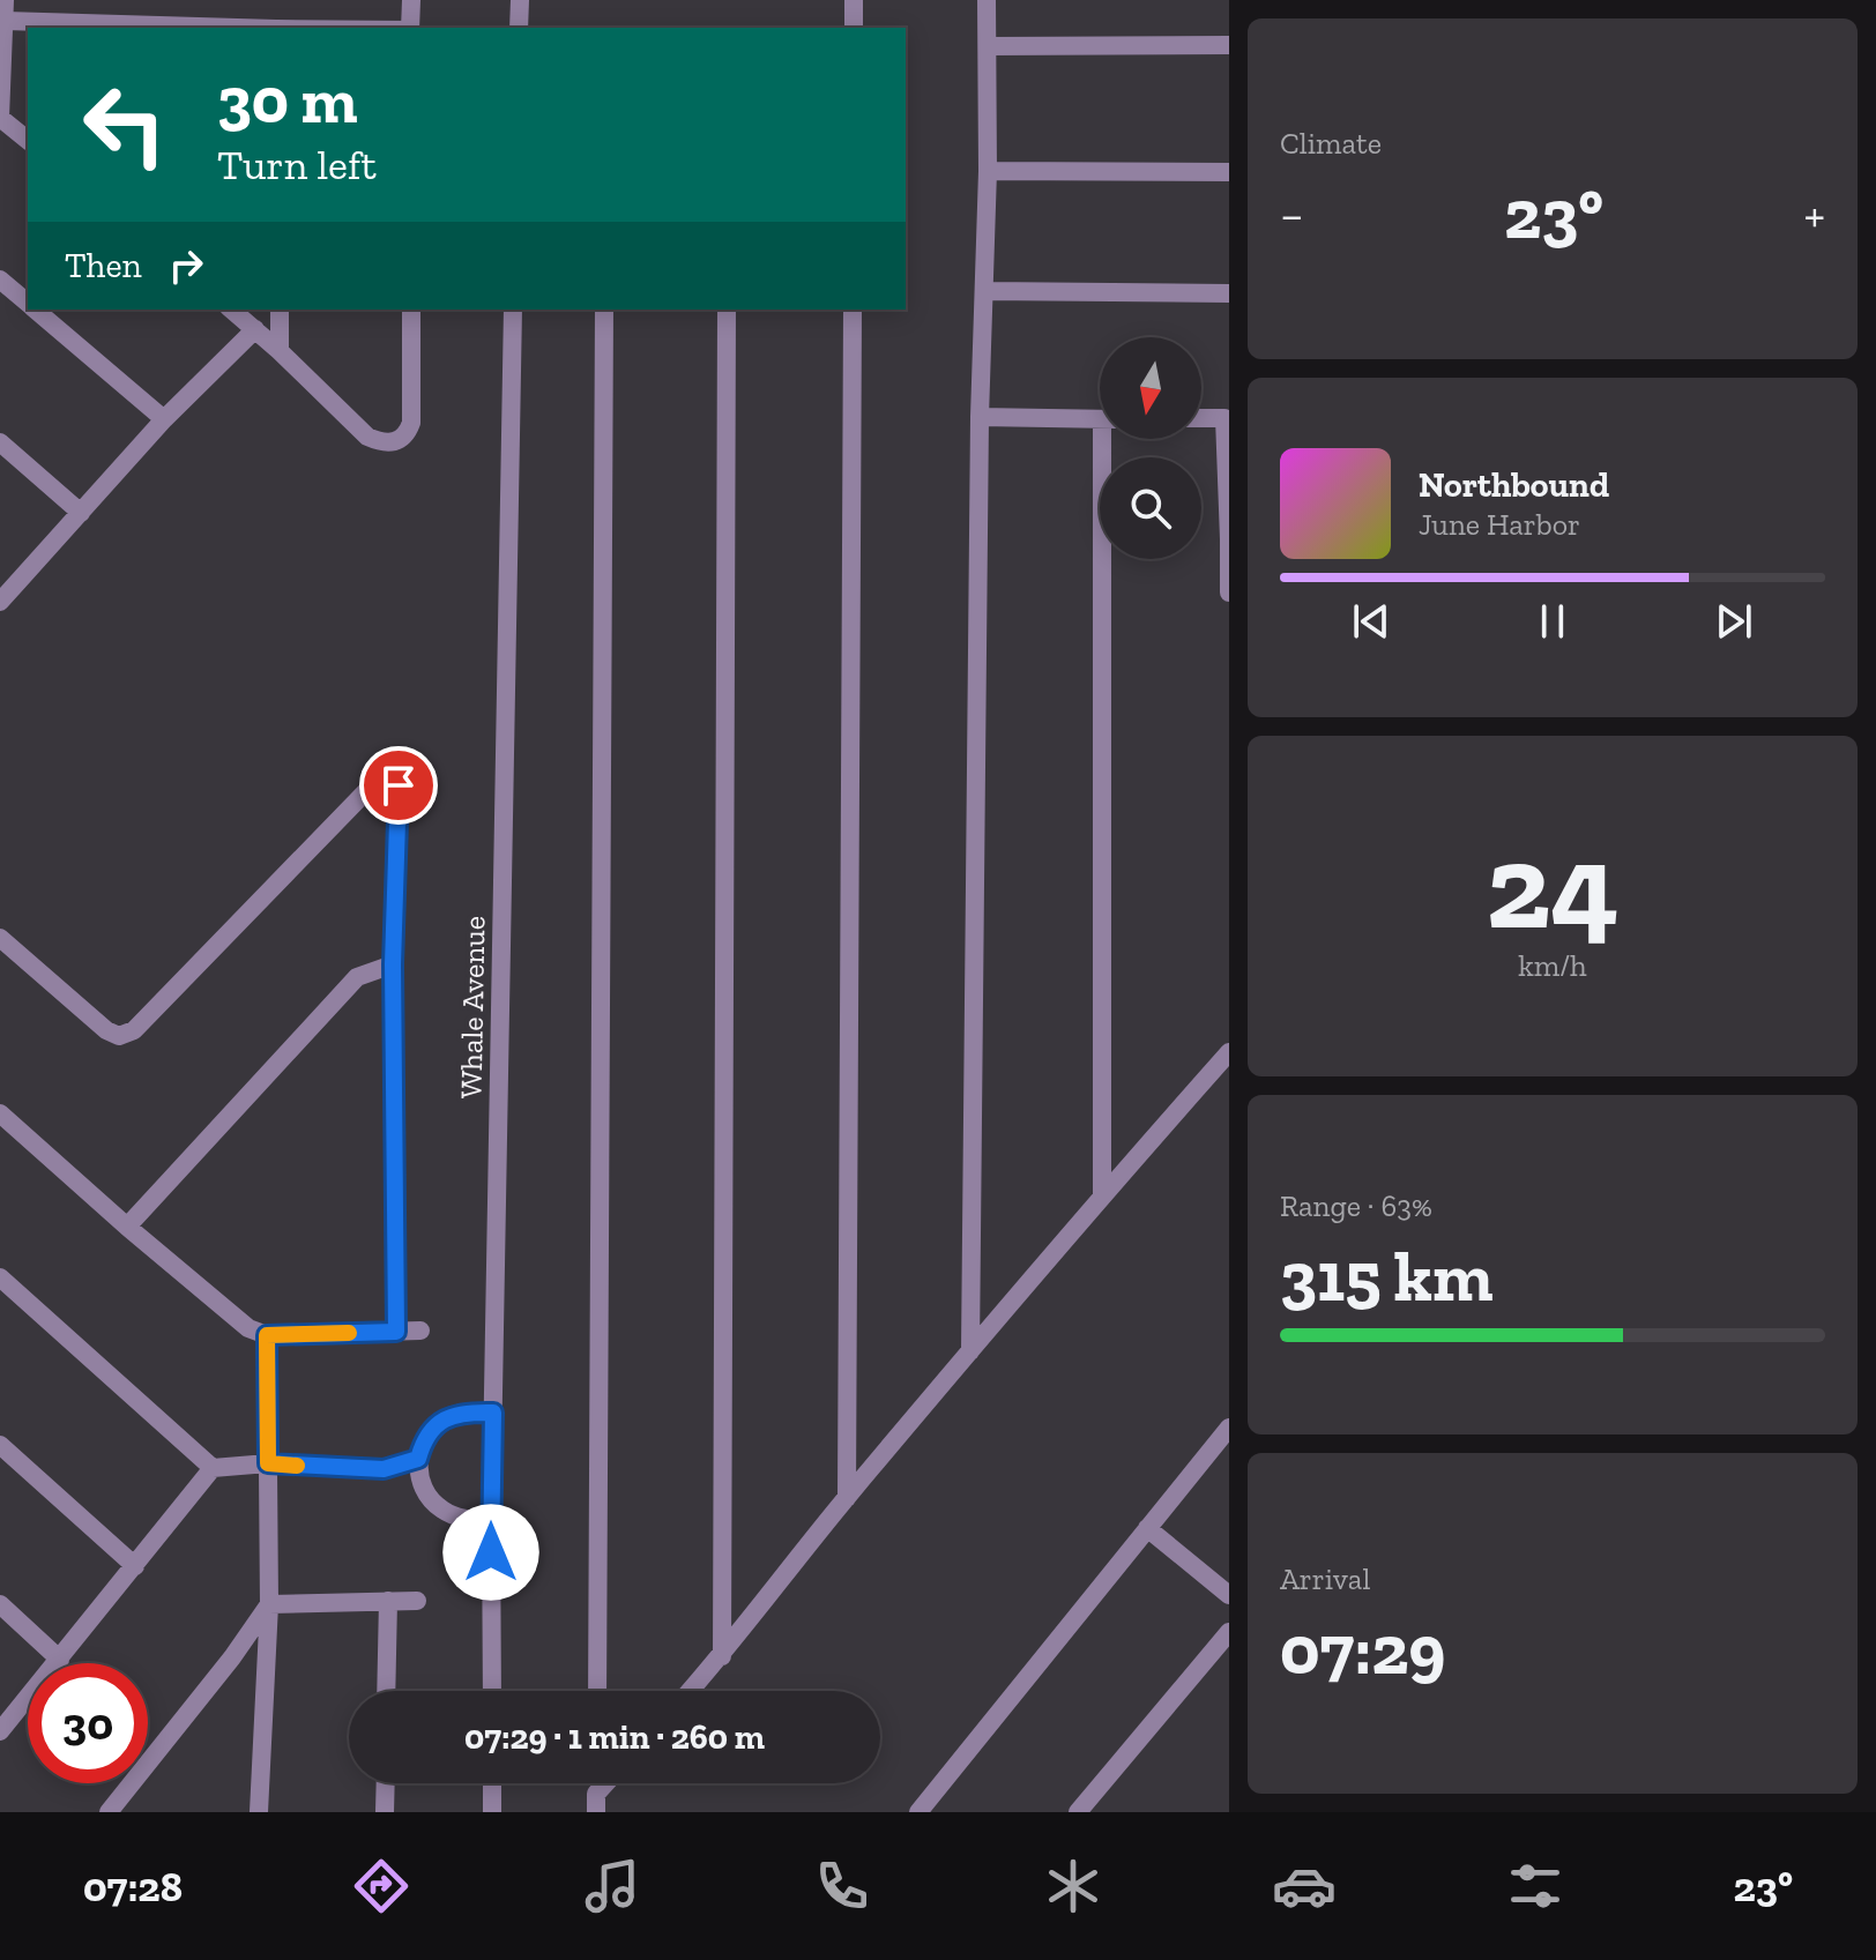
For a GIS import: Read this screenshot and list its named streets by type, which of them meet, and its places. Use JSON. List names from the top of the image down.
{
  "streets": {
    "street": ["Whale Avenue"]
  },
  "north": "bottom",
  "page": {
    "tile": [
      "Climate",
      ["24", "km/h"],
      ["Range · 63%", "315 km"],
      ["Arrival", "07:29"]
    ],
    "turn": ["30 m", "Turn left"],
    "heat": ["−", "23°", "+"],
    "then": "Then",
    "song": ["Northbound", "June Harbor"],
    "limit": "30",
    "trip": "07:29 · 1 min · 260 m",
    "tabs": ["07:28", "23°"]
  }
}
